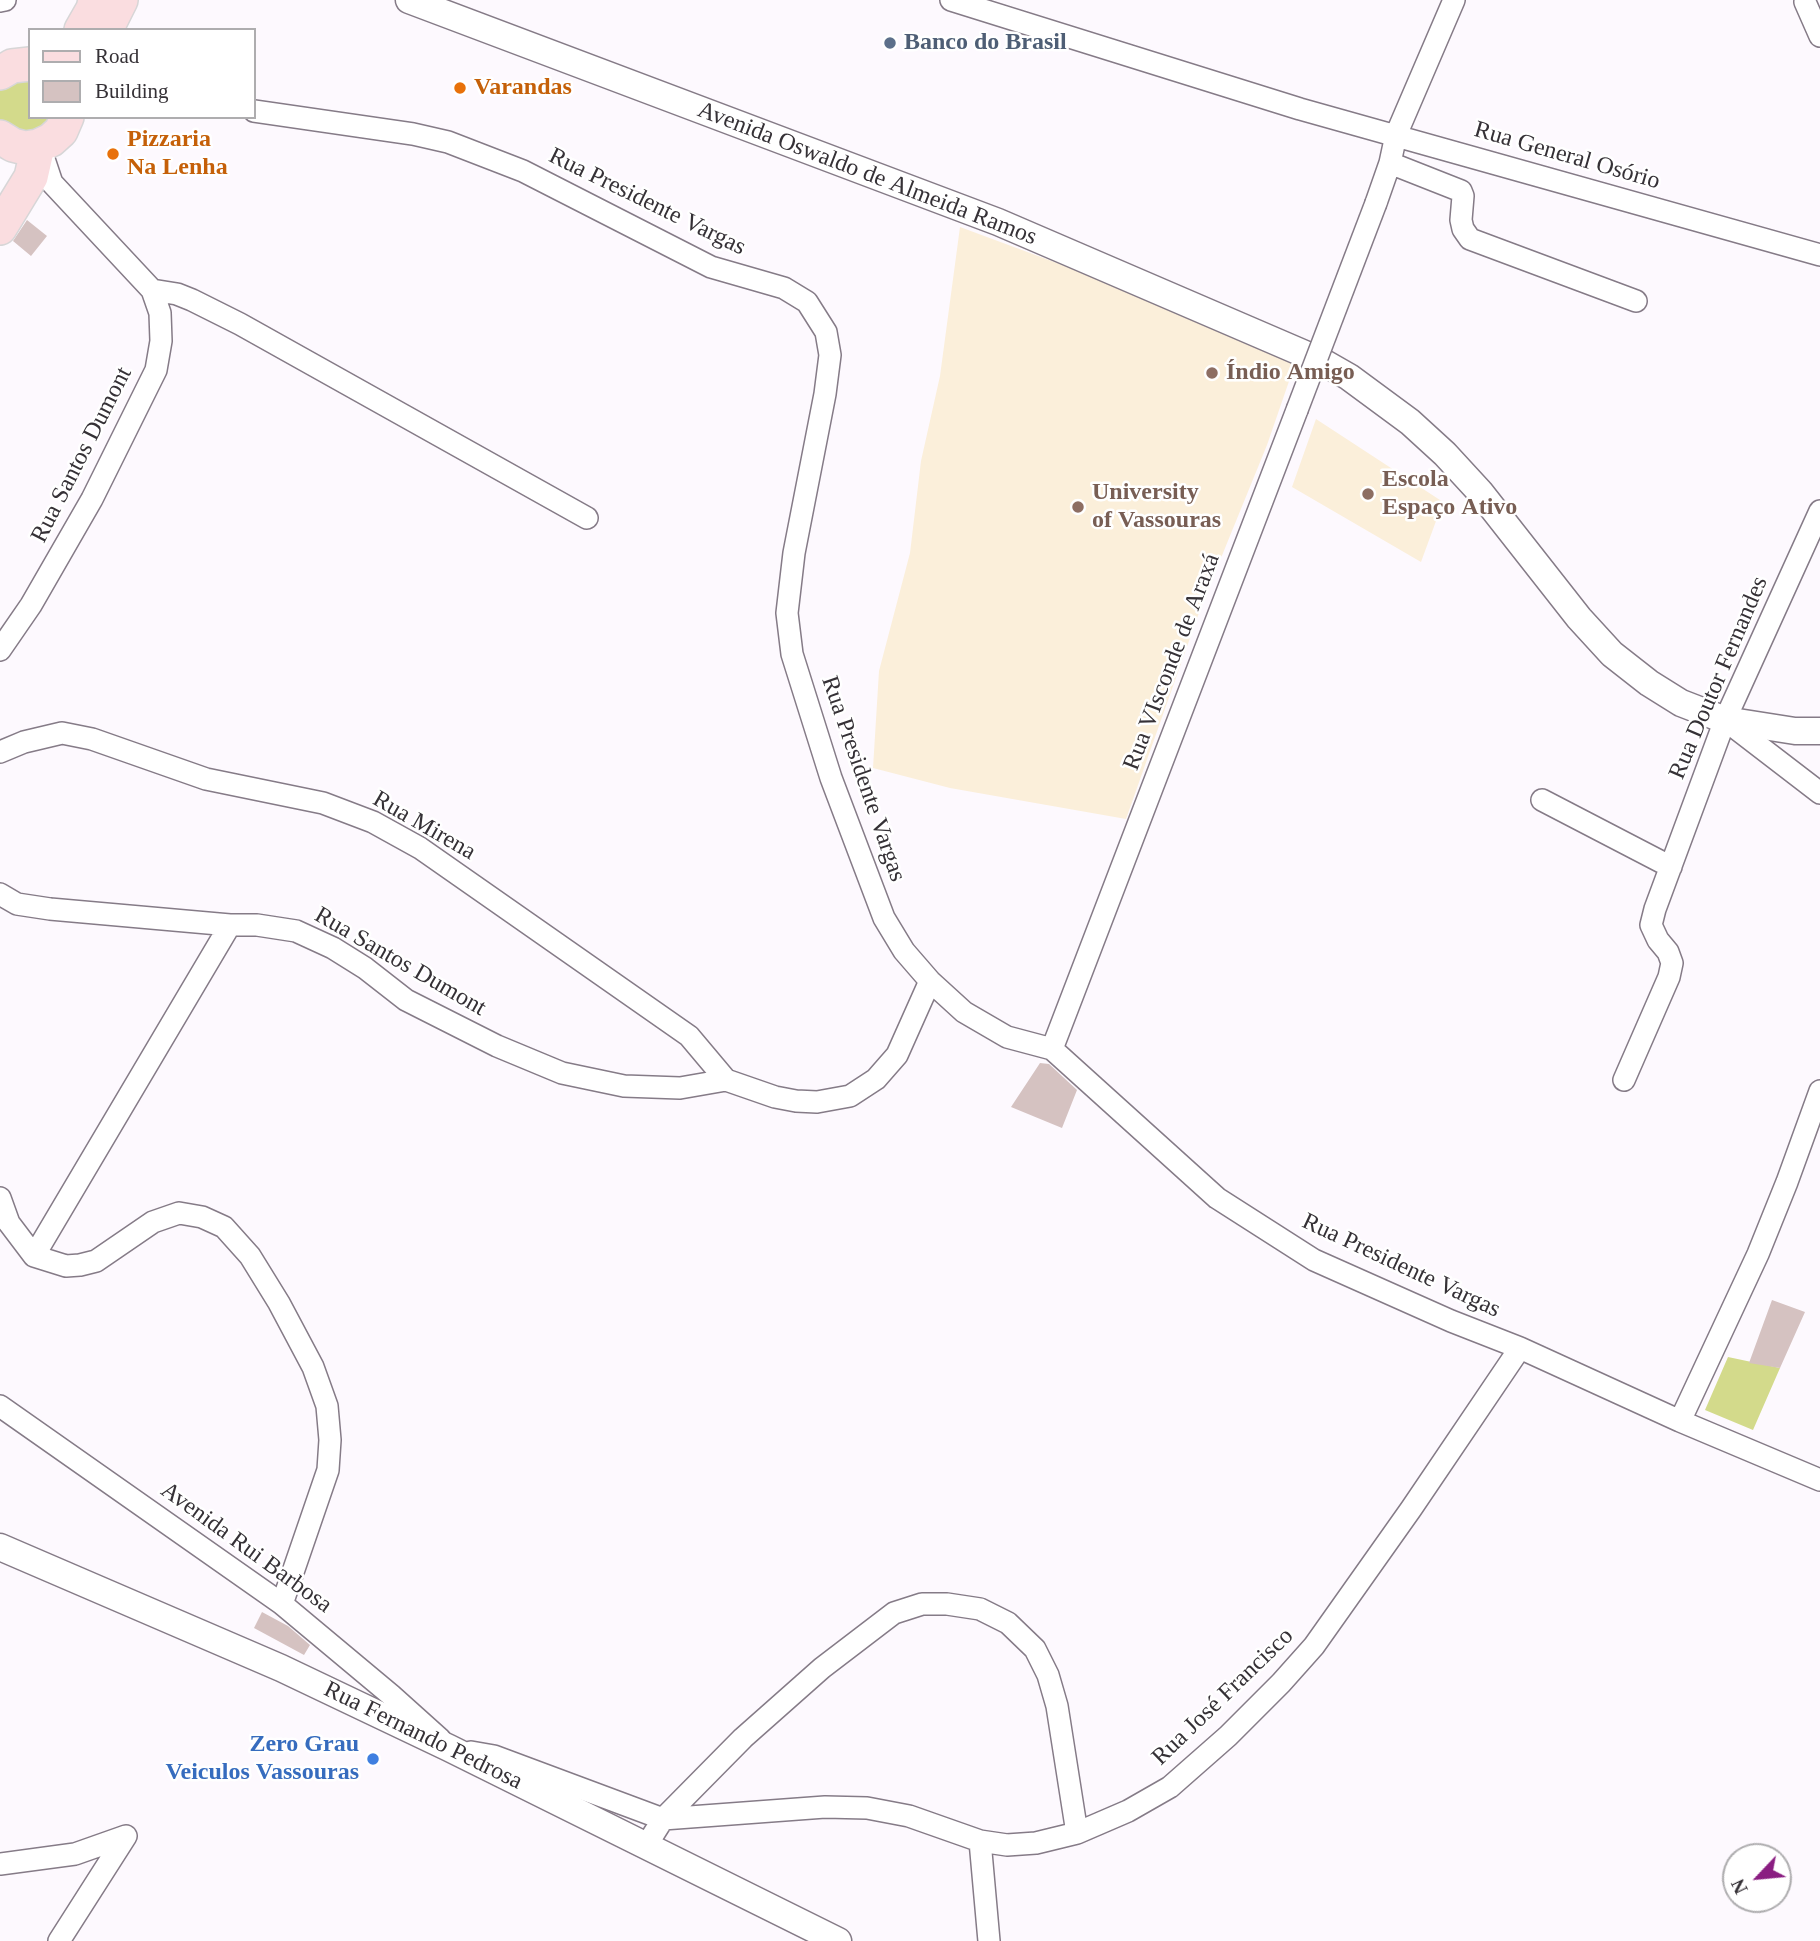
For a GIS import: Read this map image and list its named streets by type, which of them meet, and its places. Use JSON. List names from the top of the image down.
{
  "streets": {
    "street": [
      "Rua General Osório",
      "Avenida Oswaldo de Almeida Ramos",
      "Rua Presidente Vargas",
      "Rua Santos Dumont",
      "Rua VIsconde de Araxá",
      "Rua Doutor Fernandes",
      "Rua Mirena",
      "Avenida Rui Barbosa",
      "Rua José Francisco",
      "Rua Fernando Pedrosa"
    ]
  },
  "crossings": [
    ["Rua General Osório", "Rua VIsconde de Araxá"],
    ["Avenida Oswaldo de Almeida Ramos", "Rua Doutor Fernandes"],
    ["Rua Presidente Vargas", "Rua Santos Dumont"],
    ["Rua Presidente Vargas", "Rua VIsconde de Araxá"],
    ["Rua Presidente Vargas", "Rua José Francisco"],
    ["Rua Santos Dumont", "Rua Mirena"],
    ["Avenida Rui Barbosa", "Rua José Francisco"],
    ["Avenida Rui Barbosa", "Rua Fernando Pedrosa"],
    ["Rua José Francisco", "Rua Fernando Pedrosa"]
  ],
  "places": [
    "Banco do Brasil",
    "Varandas",
    "Pizzaria Na Lenha",
    "Índio Amigo",
    "Escola Espaço Ativo",
    "University of Vassouras",
    "Zero Grau Veiculos Vassouras"
  ],
  "legend": ["Road", "Building"],
  "north": "bottom left"
}
